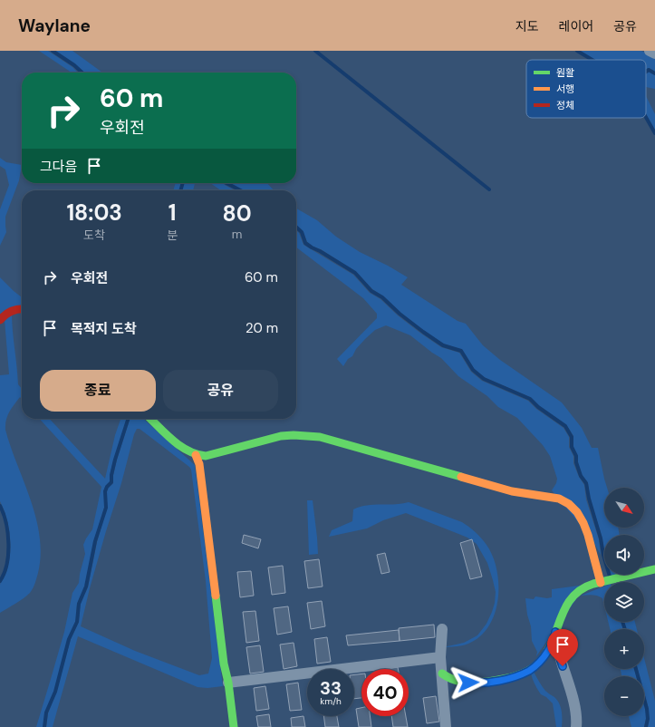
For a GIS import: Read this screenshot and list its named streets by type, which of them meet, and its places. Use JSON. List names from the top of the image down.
{
  "legend": ["원활", "서행", "정체"],
  "north": "bottom right",
  "page": {
    "header": "Waylane",
    "nav": ["지도", "레이어", "공유"],
    "turn": ["60 m", "우회전"],
    "then": "그다음",
    "eta": [
      "18:03",
      "도착",
      "1",
      "분",
      "80",
      "m"
    ],
    "list": [
      {
        "name": "우회전",
        "value": "60 m"
      },
      {
        "name": "목적지 도착",
        "value": "20 m"
      }
    ],
    "buttons": ["종료", "공유"],
    "map_buttons": ["+", "−"],
    "speed": "33 km/h",
    "limit": "40"
  }
}
